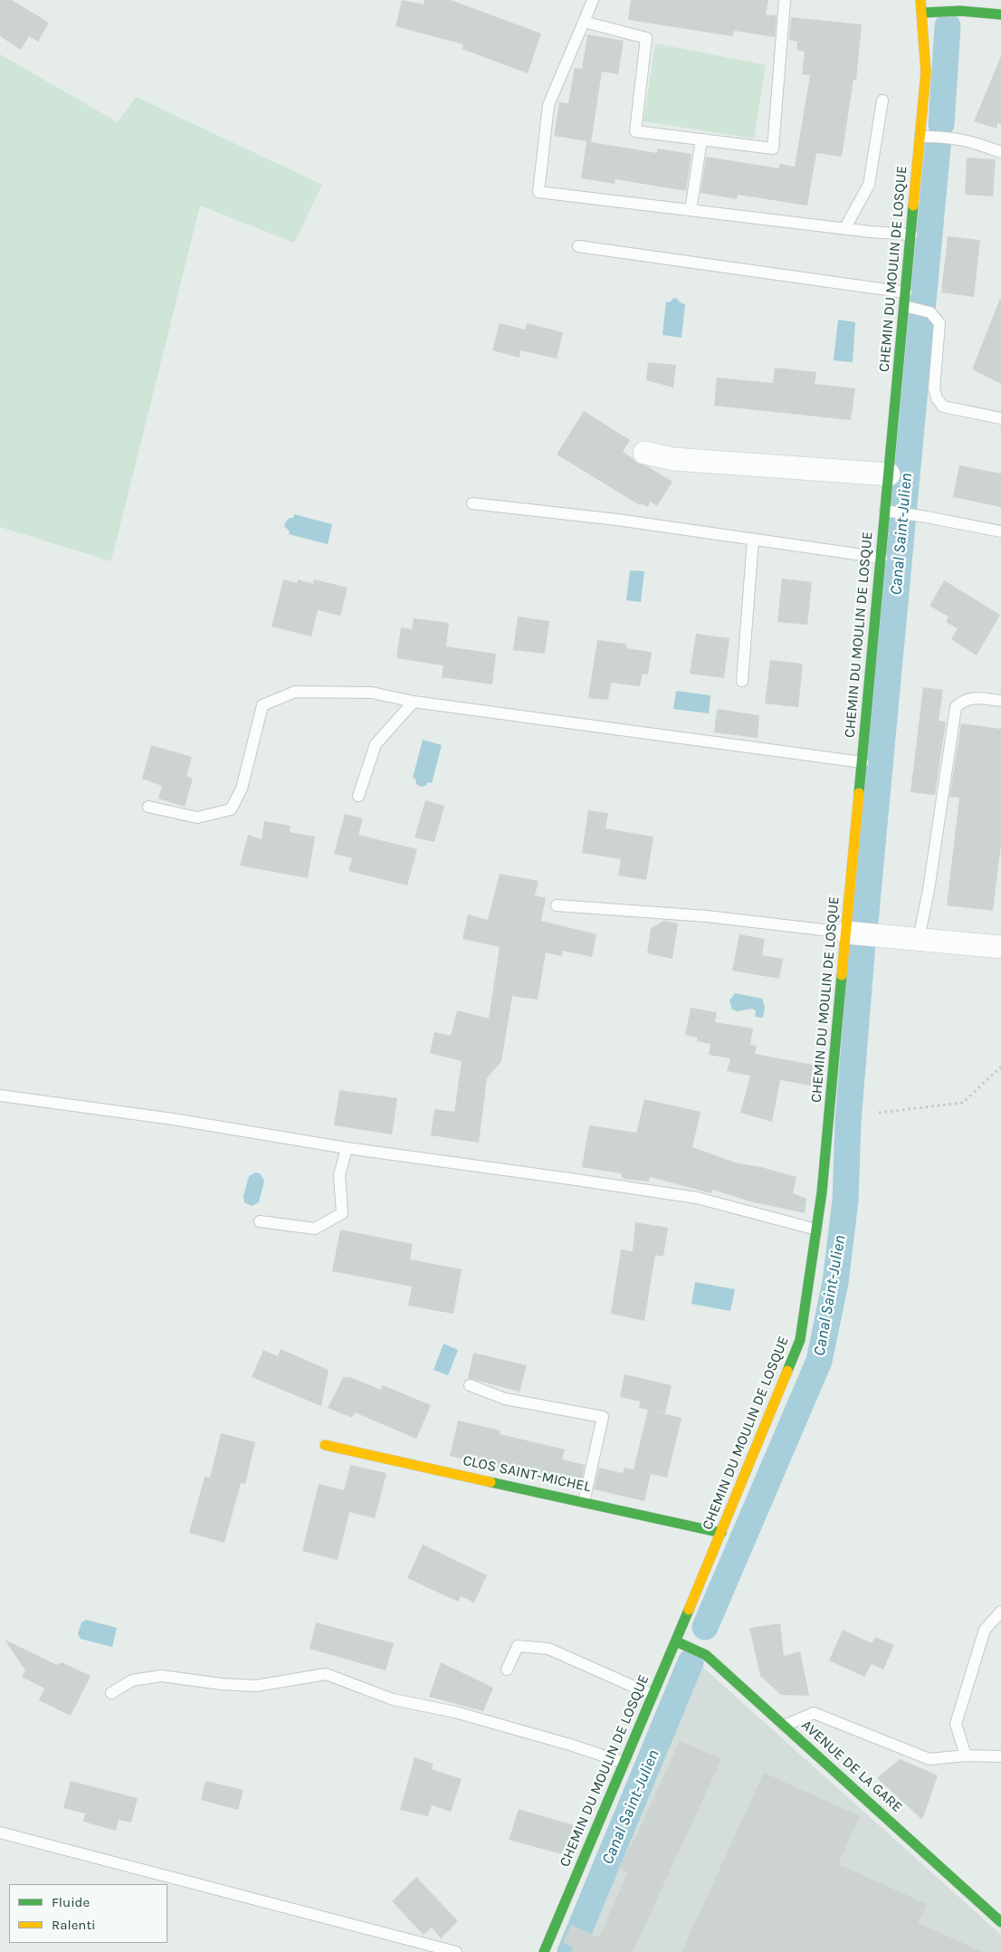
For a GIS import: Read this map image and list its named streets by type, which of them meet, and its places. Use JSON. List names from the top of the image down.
{
  "streets": {
    "street": ["CHEMIN DU MOULIN DE LOSQUE", "CLOS SAINT-MICHEL", "AVENUE DE LA GARE"]
  },
  "crossings": [
    ["CHEMIN DU MOULIN DE LOSQUE", "CLOS SAINT-MICHEL"],
    ["CHEMIN DU MOULIN DE LOSQUE", "AVENUE DE LA GARE"]
  ],
  "water": ["Canal Saint-Julien"],
  "legend": ["Fluide", "Ralenti"]
}
